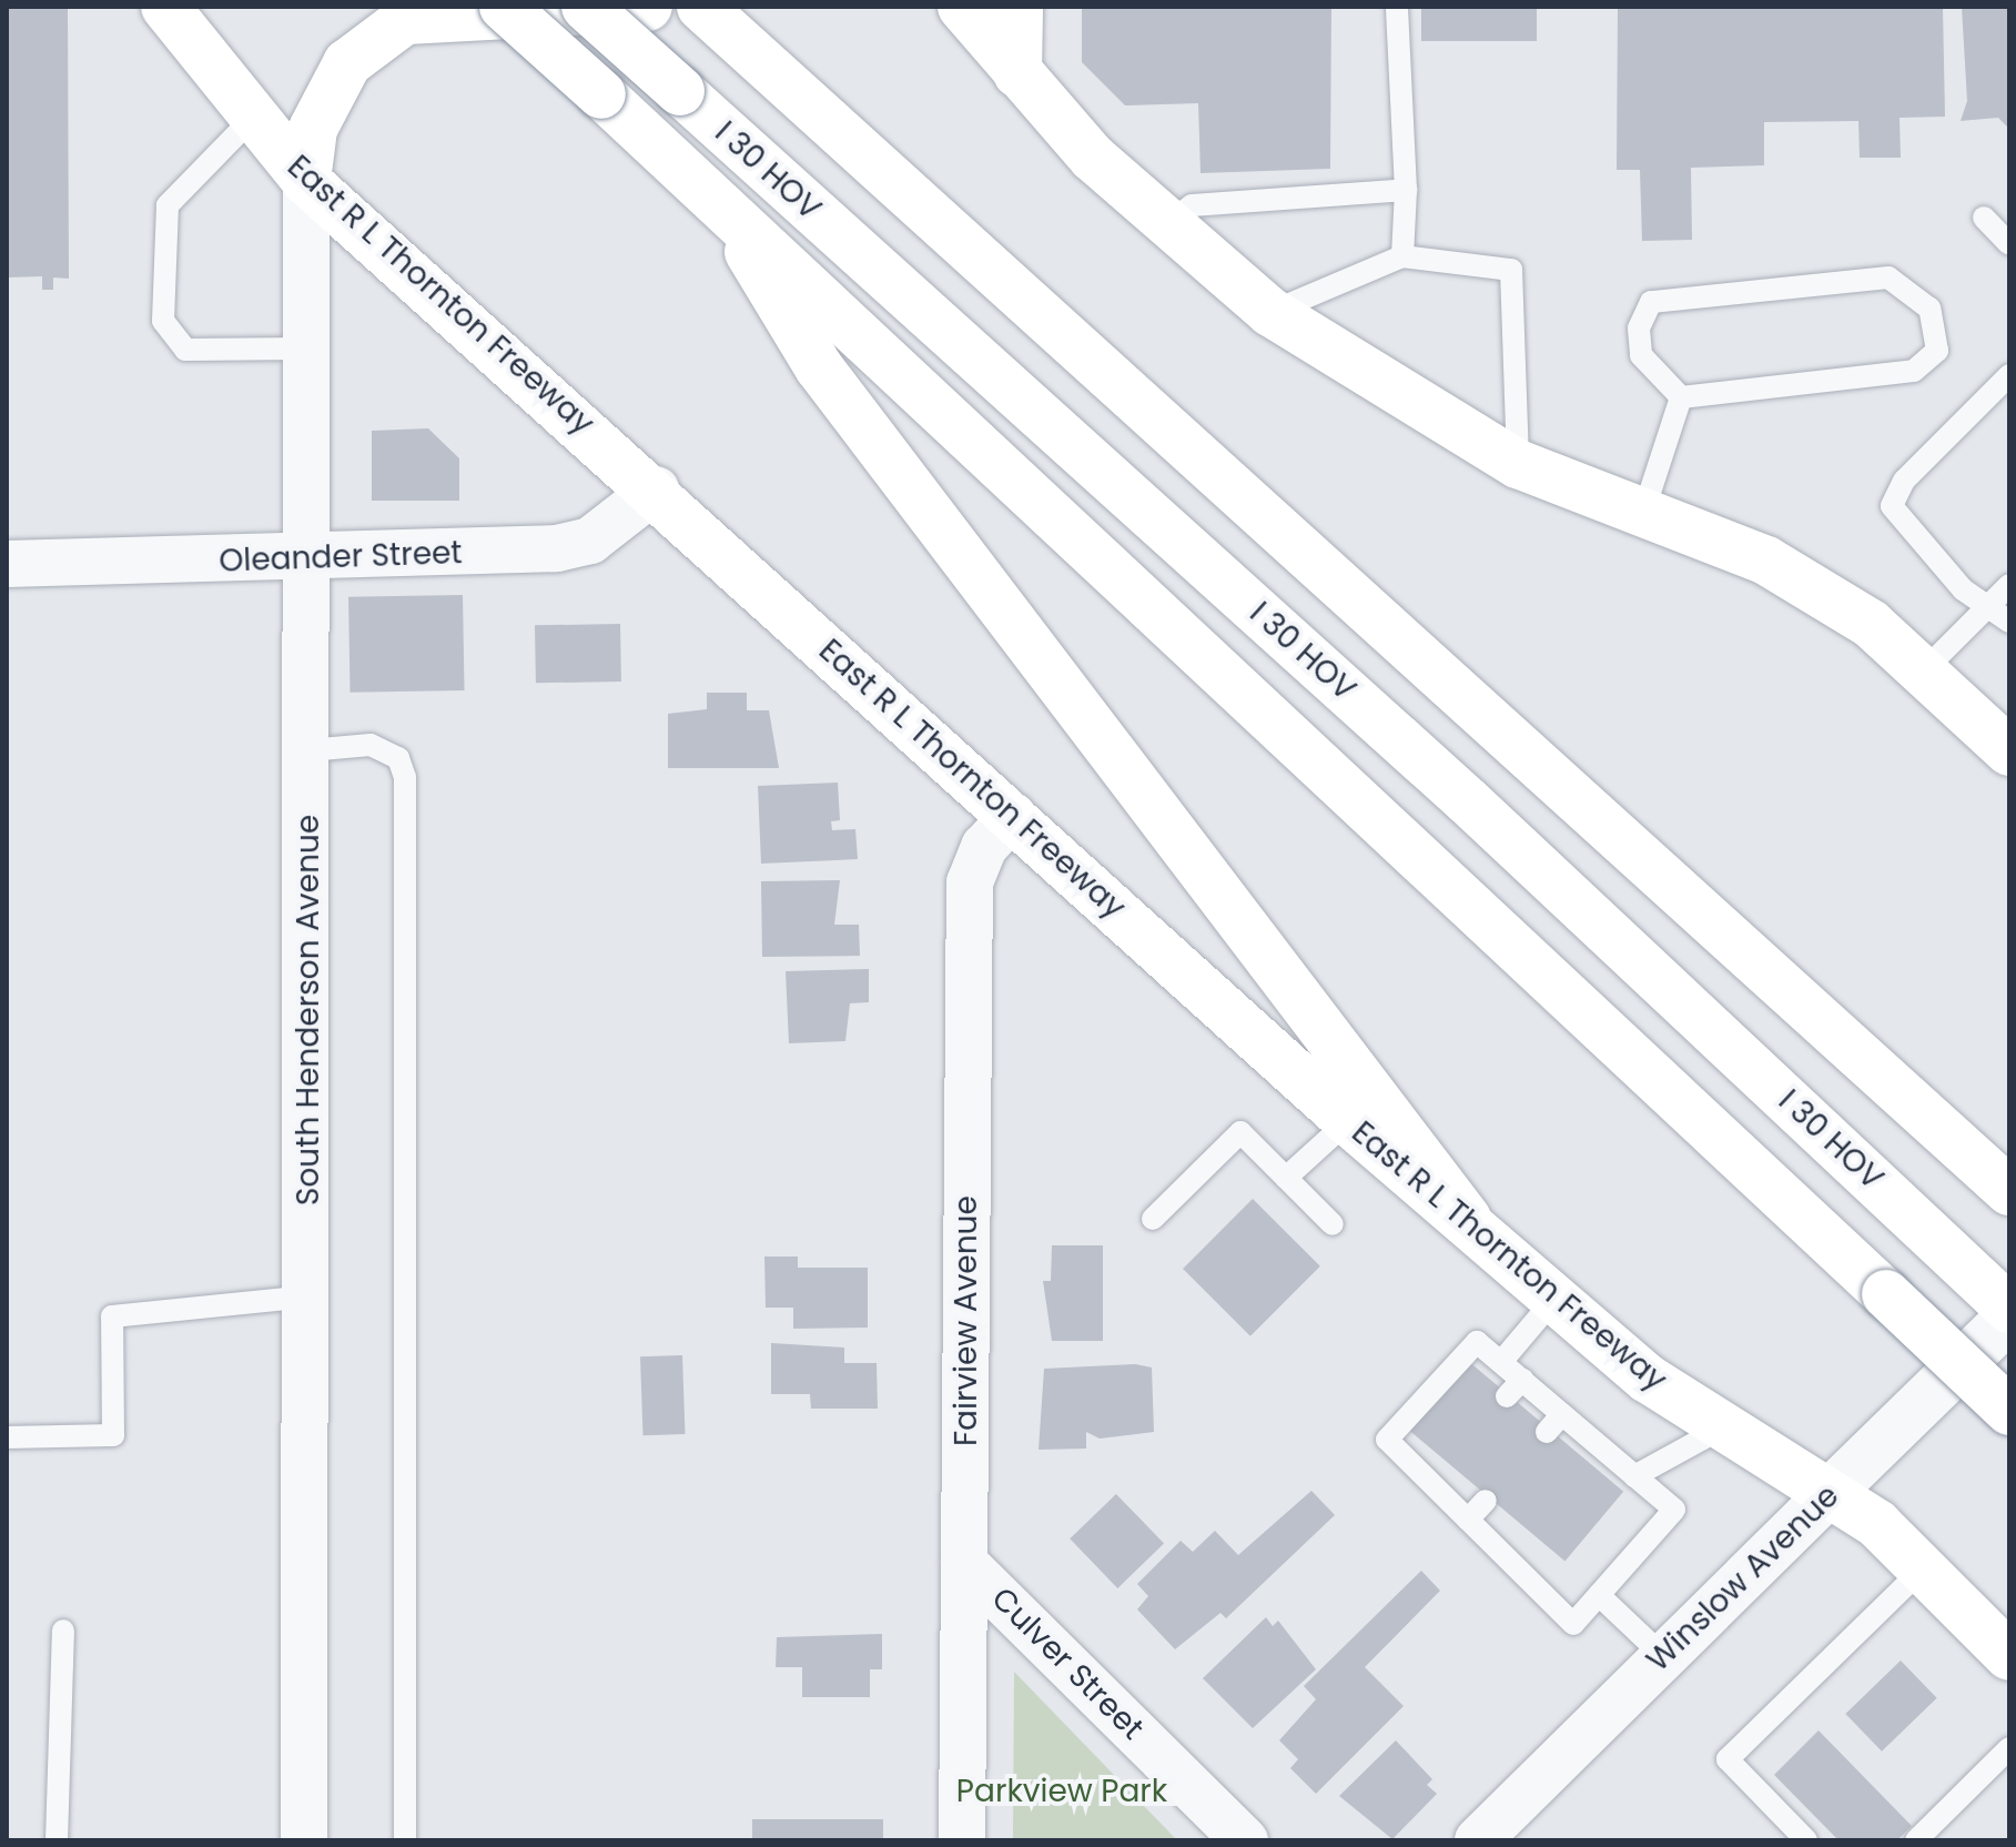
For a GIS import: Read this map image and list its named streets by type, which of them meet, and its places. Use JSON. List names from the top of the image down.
{
  "streets": {
    "main road": ["I 30 HOV", "East R L Thornton Freeway"],
    "street": [
      "Oleander Street",
      "South Henderson Avenue",
      "Fairview Avenue",
      "Winslow Avenue",
      "Culver Street"
    ]
  },
  "crossings": [
    ["East R L Thornton Freeway", "Oleander Street"],
    ["East R L Thornton Freeway", "South Henderson Avenue"],
    ["East R L Thornton Freeway", "Fairview Avenue"],
    ["East R L Thornton Freeway", "Winslow Avenue"],
    ["Oleander Street", "South Henderson Avenue"],
    ["Fairview Avenue", "Culver Street"]
  ],
  "parks": ["Parkview Park"]
}
